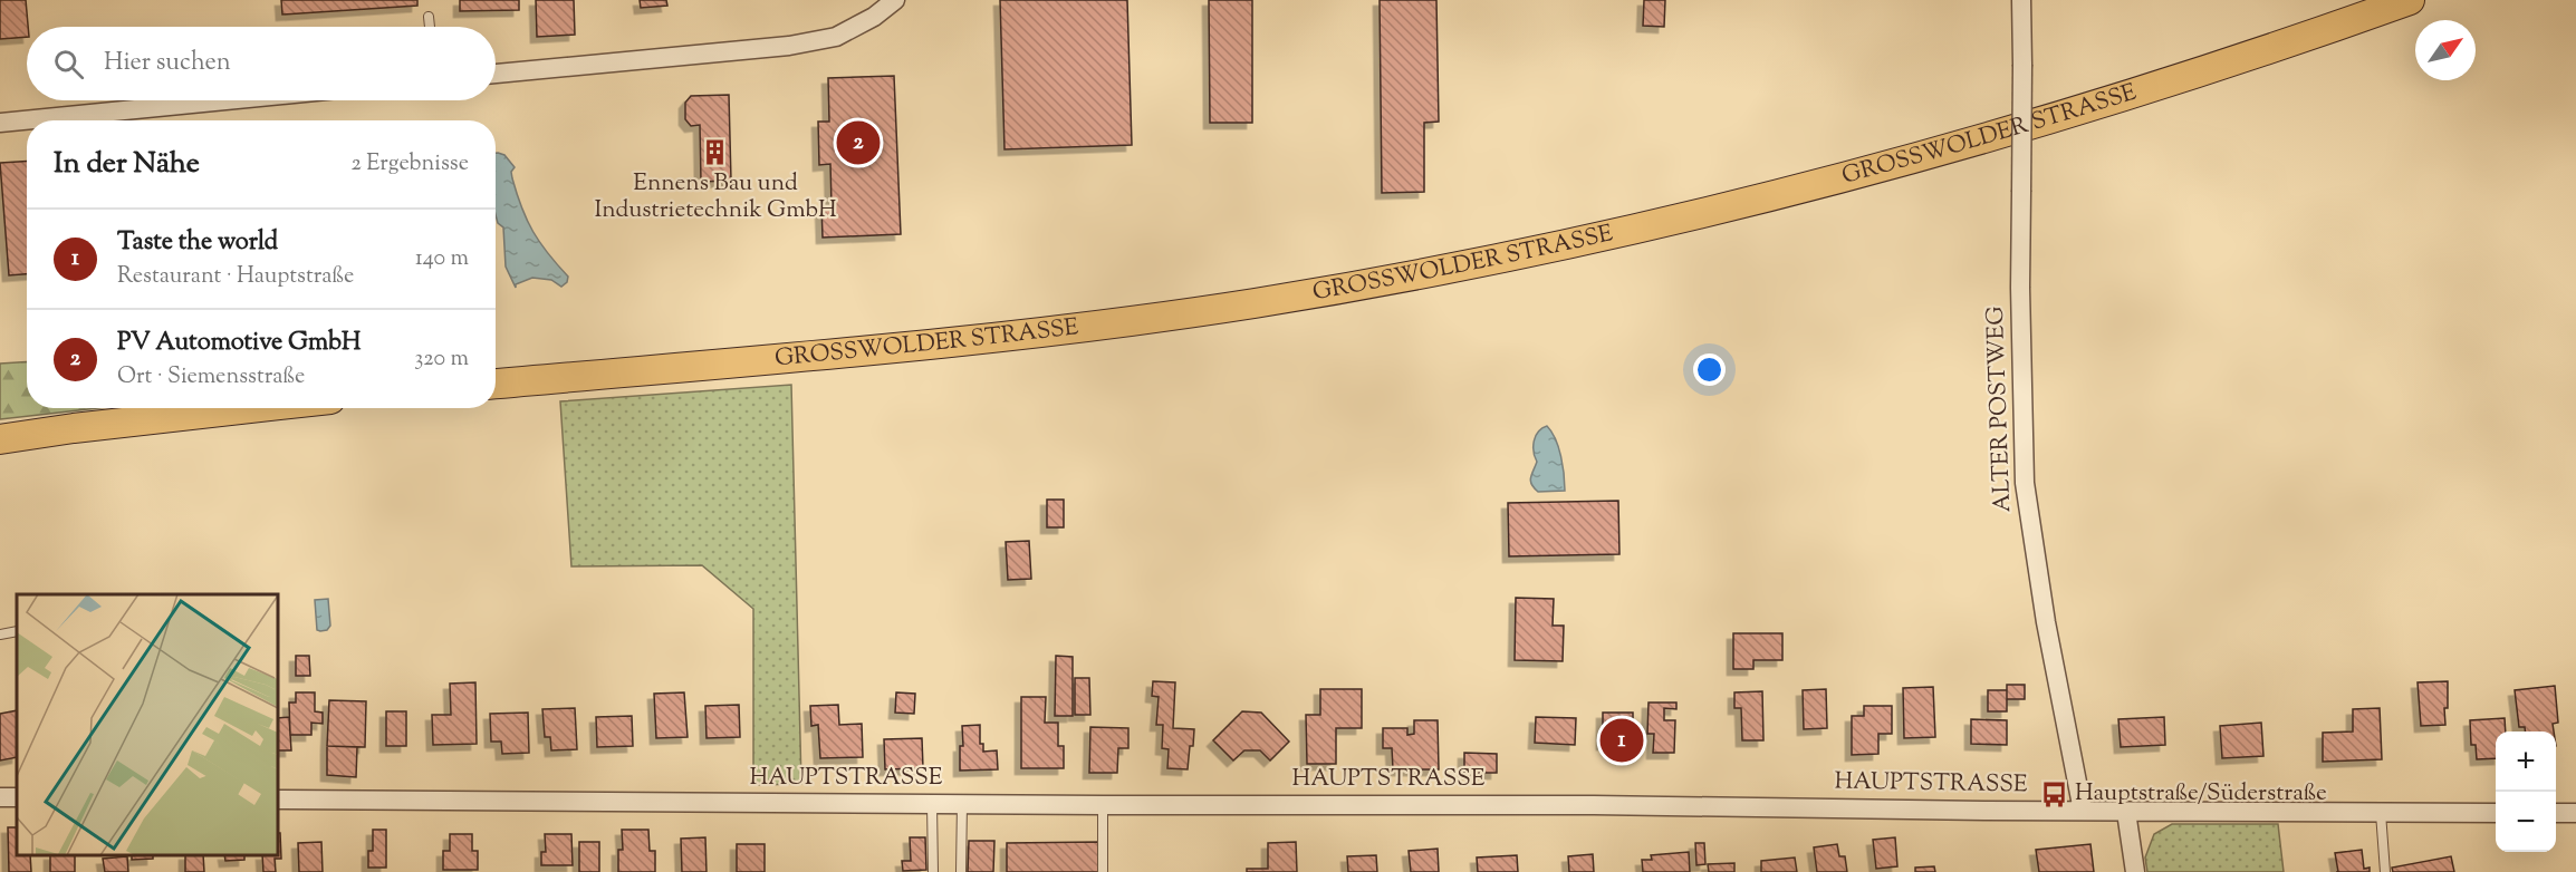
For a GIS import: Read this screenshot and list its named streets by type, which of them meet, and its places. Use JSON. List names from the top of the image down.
{
  "streets": {
    "main road": ["GROSSWOLDER STRASSE"],
    "street": ["ALTER POSTWEG", "HAUPTSTRASSE"]
  },
  "crossings": [
    ["ALTER POSTWEG", "HAUPTSTRASSE"]
  ],
  "places": {
    "building": ["Ennens Bau und Industrietechnik GmbH"],
    "bus stop": ["Hauptstraße/Süderstraße"]
  },
  "north": "top right",
  "page": {
    "search": "Hier suchen",
    "pins": ["2", "1"],
    "heading": ["In der Nähe", "2 Ergebnisse"],
    "list": [
      {
        "mark": "1",
        "name": "Taste the world",
        "note": "Restaurant · Hauptstraße",
        "value": "140 m"
      },
      {
        "mark": "2",
        "name": "PV Automotive GmbH",
        "note": "Ort · Siemensstraße",
        "value": "320 m"
      }
    ],
    "map_buttons": ["+", "−"]
  }
}
